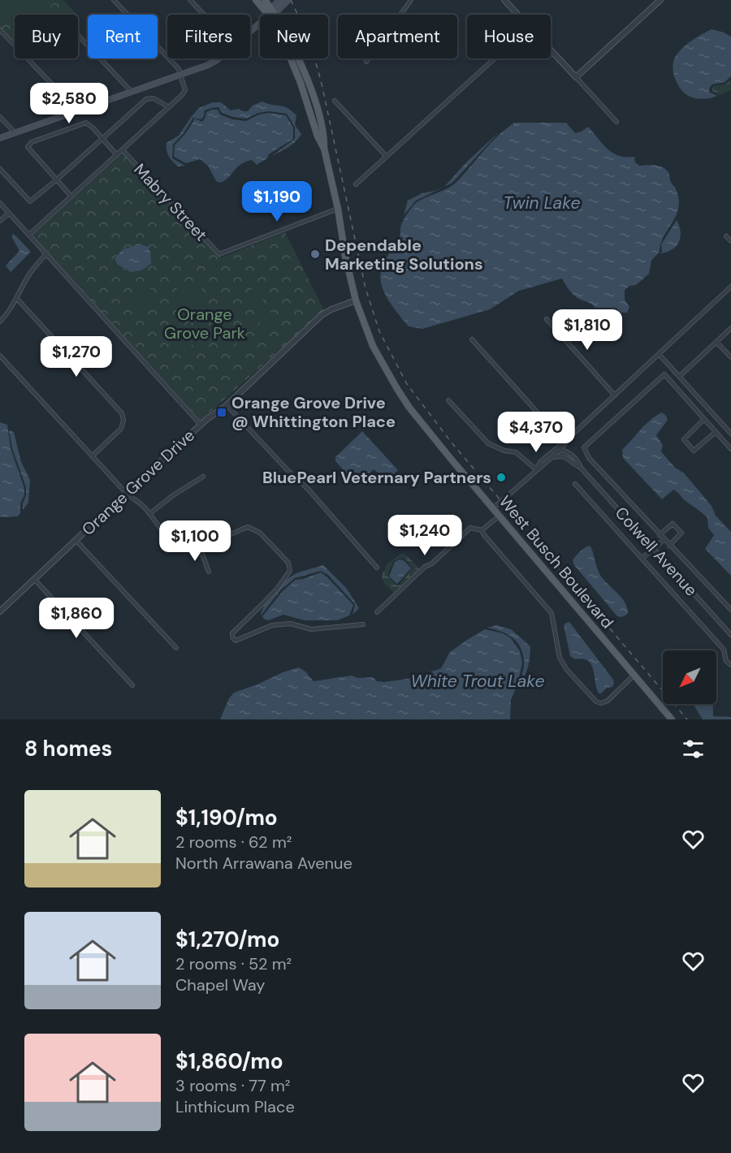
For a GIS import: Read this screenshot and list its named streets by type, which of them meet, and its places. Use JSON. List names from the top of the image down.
{
  "streets": {
    "main road": ["West Busch Boulevard"],
    "street": ["Mabry Street", "Orange Grove Drive", "Colwell Avenue"]
  },
  "crossings": [
    ["Mabry Street", "West Busch Boulevard"]
  ],
  "water": ["Twin Lake", "White Trout Lake"],
  "parks": ["Orange Grove Park"],
  "places": {
    "other": ["Dependable Marketing Solutions", "BluePearl Veternary Partners"],
    "transit": ["Orange Grove Drive @ Whittington Place"]
  },
  "north": "bottom left",
  "page": {
    "chip": [
      "Buy",
      "Rent",
      "Filters",
      "New",
      "Apartment",
      "House"
    ],
    "price": [
      "$2,580",
      "$1,190",
      "$1,810",
      "$1,270",
      "$4,370",
      "$1,240",
      "$1,100",
      "$1,860"
    ],
    "heading": "8 homes",
    "list": [
      {
        "name": "$1,190/mo",
        "note": "2 rooms · 62 m² · North Arrawana Avenue"
      },
      {
        "name": "$1,270/mo",
        "note": "2 rooms · 52 m² · Chapel Way"
      },
      {
        "name": "$1,860/mo",
        "note": "3 rooms · 77 m² · Linthicum Place"
      }
    ]
  }
}
